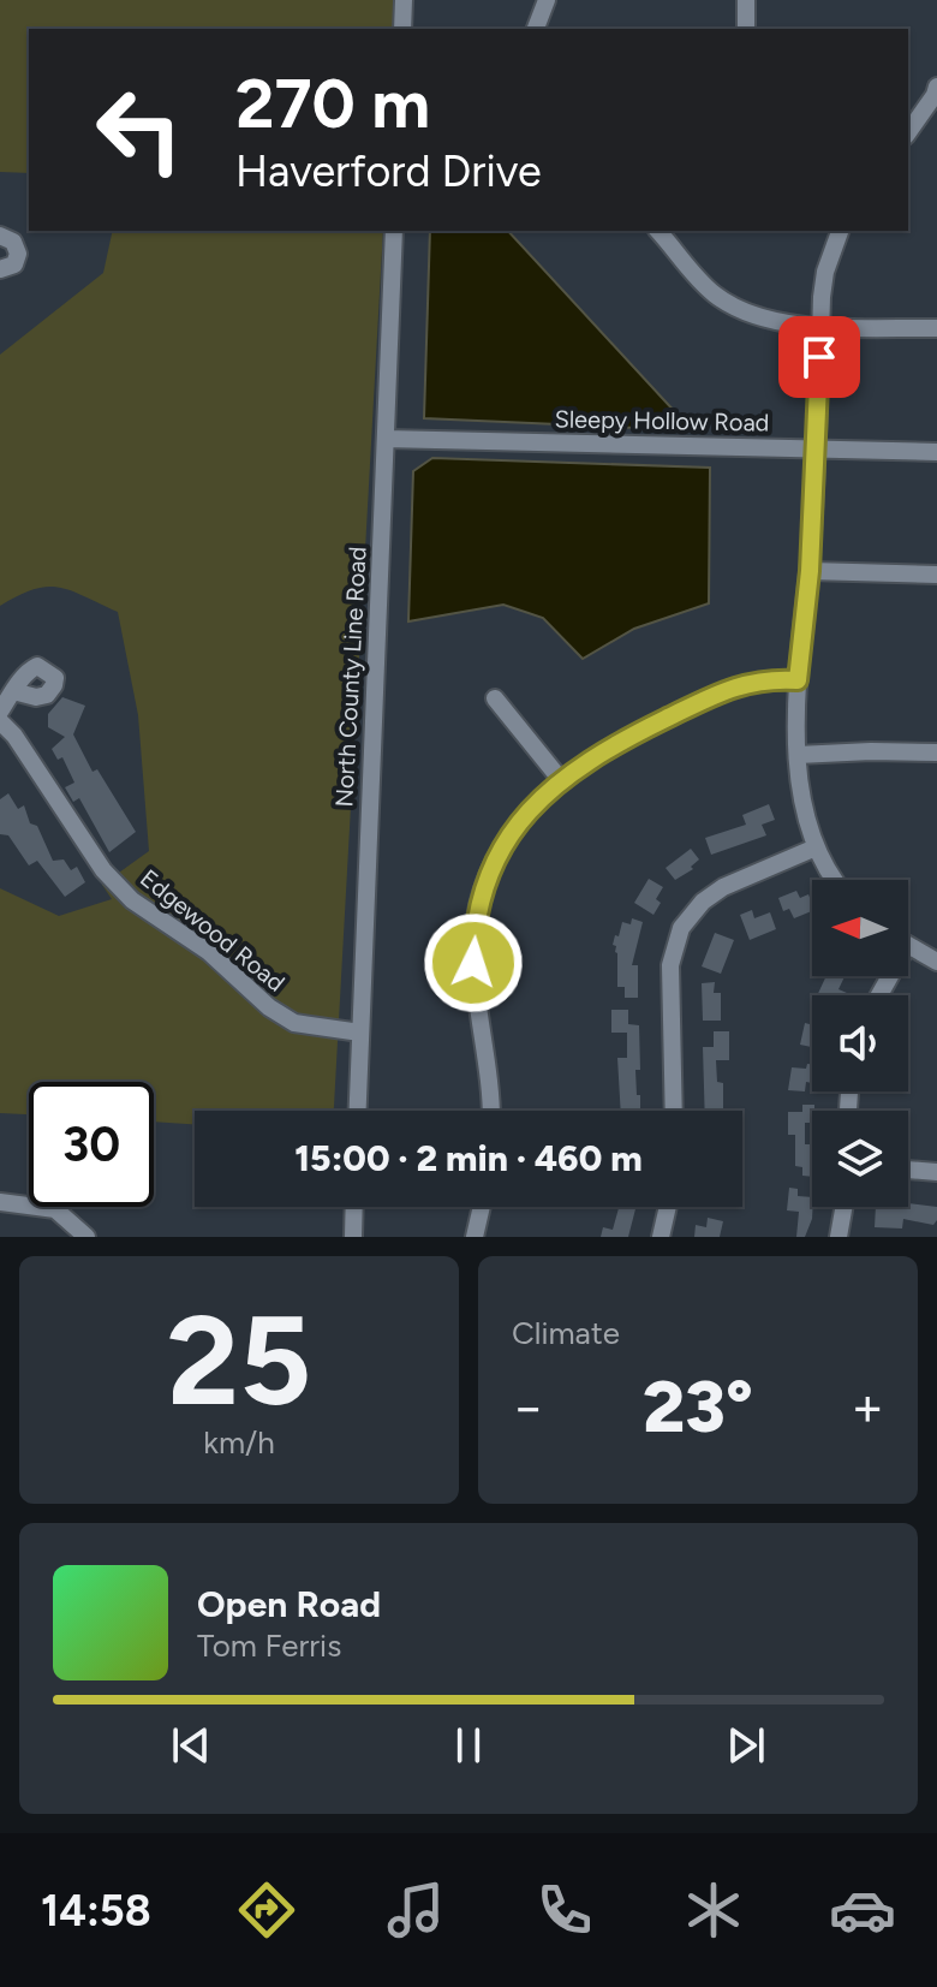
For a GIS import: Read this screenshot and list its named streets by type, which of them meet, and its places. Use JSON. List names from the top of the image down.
{
  "streets": {
    "street": ["Sleepy Hollow Road", "North County Line Road", "Edgewood Road"]
  },
  "crossings": [
    ["Sleepy Hollow Road", "North County Line Road"],
    ["North County Line Road", "Edgewood Road"]
  ],
  "north": "left",
  "page": {
    "turn": ["270 m", "Haverford Drive"],
    "limit": "30",
    "trip": "15:00 · 2 min · 460 m",
    "tile": [
      ["25", "km/h"],
      "Climate"
    ],
    "heat": ["−", "23°", "+"],
    "song": ["Open Road", "Tom Ferris"],
    "tabs": "14:58"
  }
}
